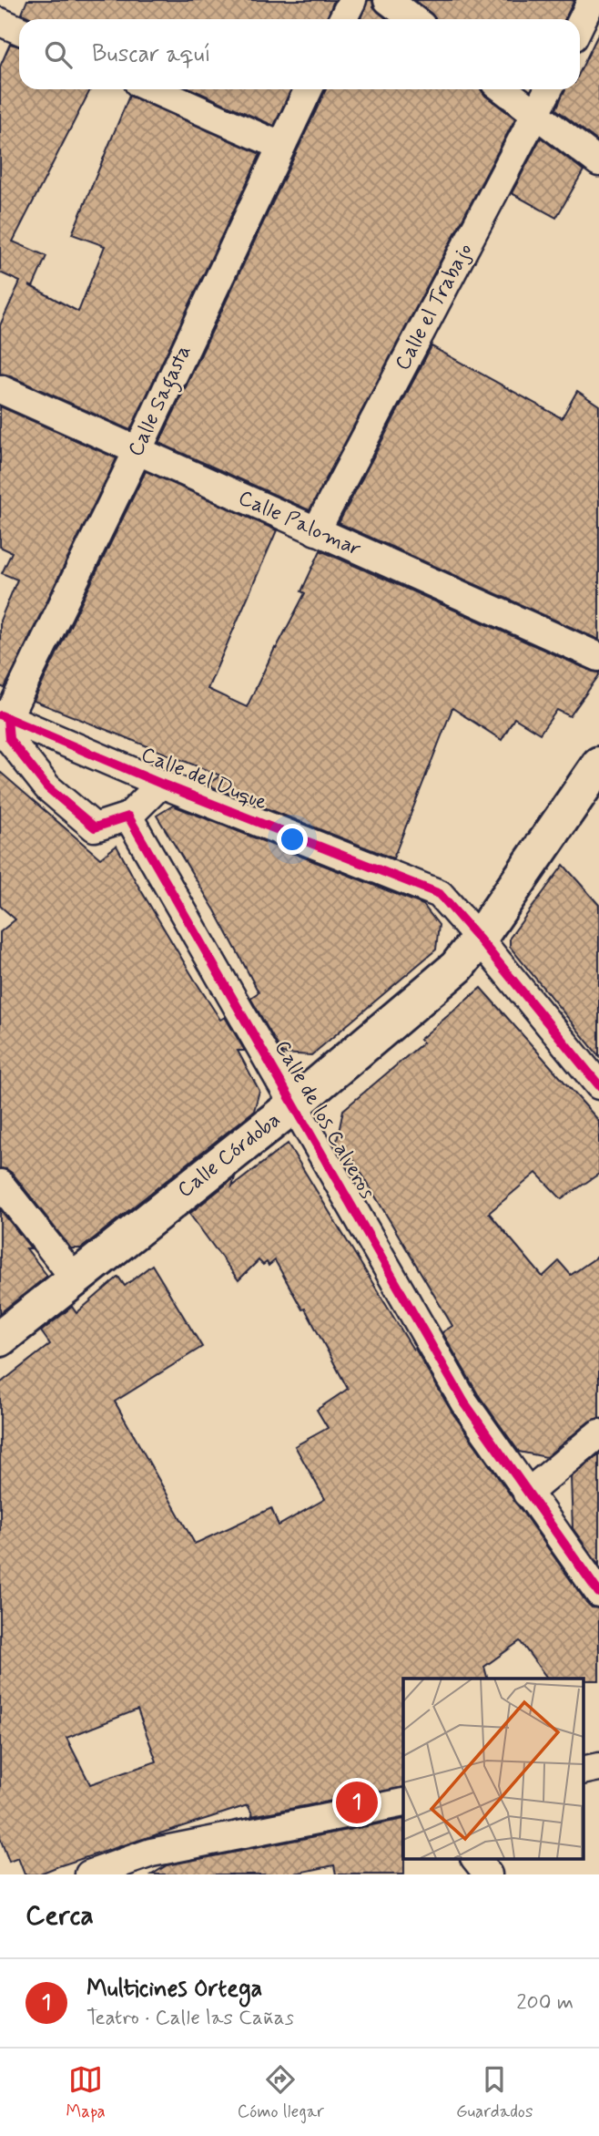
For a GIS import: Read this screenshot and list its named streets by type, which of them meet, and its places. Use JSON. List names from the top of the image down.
{
  "streets": {
    "main road": ["Calle Córdoba"],
    "street": [
      "Calle el Trabajo",
      "Calle Sagasta",
      "Calle Palomar",
      "Calle del Duque",
      "Calle de los Calveros"
    ]
  },
  "crossings": [
    ["Calle el Trabajo", "Calle Palomar"],
    ["Calle Sagasta", "Calle Palomar"],
    ["Calle Sagasta", "Calle del Duque"],
    ["Calle del Duque", "Calle Córdoba"],
    ["Calle de los Calveros", "Calle Córdoba"]
  ],
  "page": {
    "search": "Buscar aquí",
    "pins": "1",
    "heading": "Cerca",
    "list": [
      {
        "mark": "1",
        "name": "Multicines Ortega",
        "note": "Teatro · Calle las Cañas",
        "value": "200 m"
      }
    ],
    "nav": ["Mapa", "Cómo llegar", "Guardados"]
  }
}
